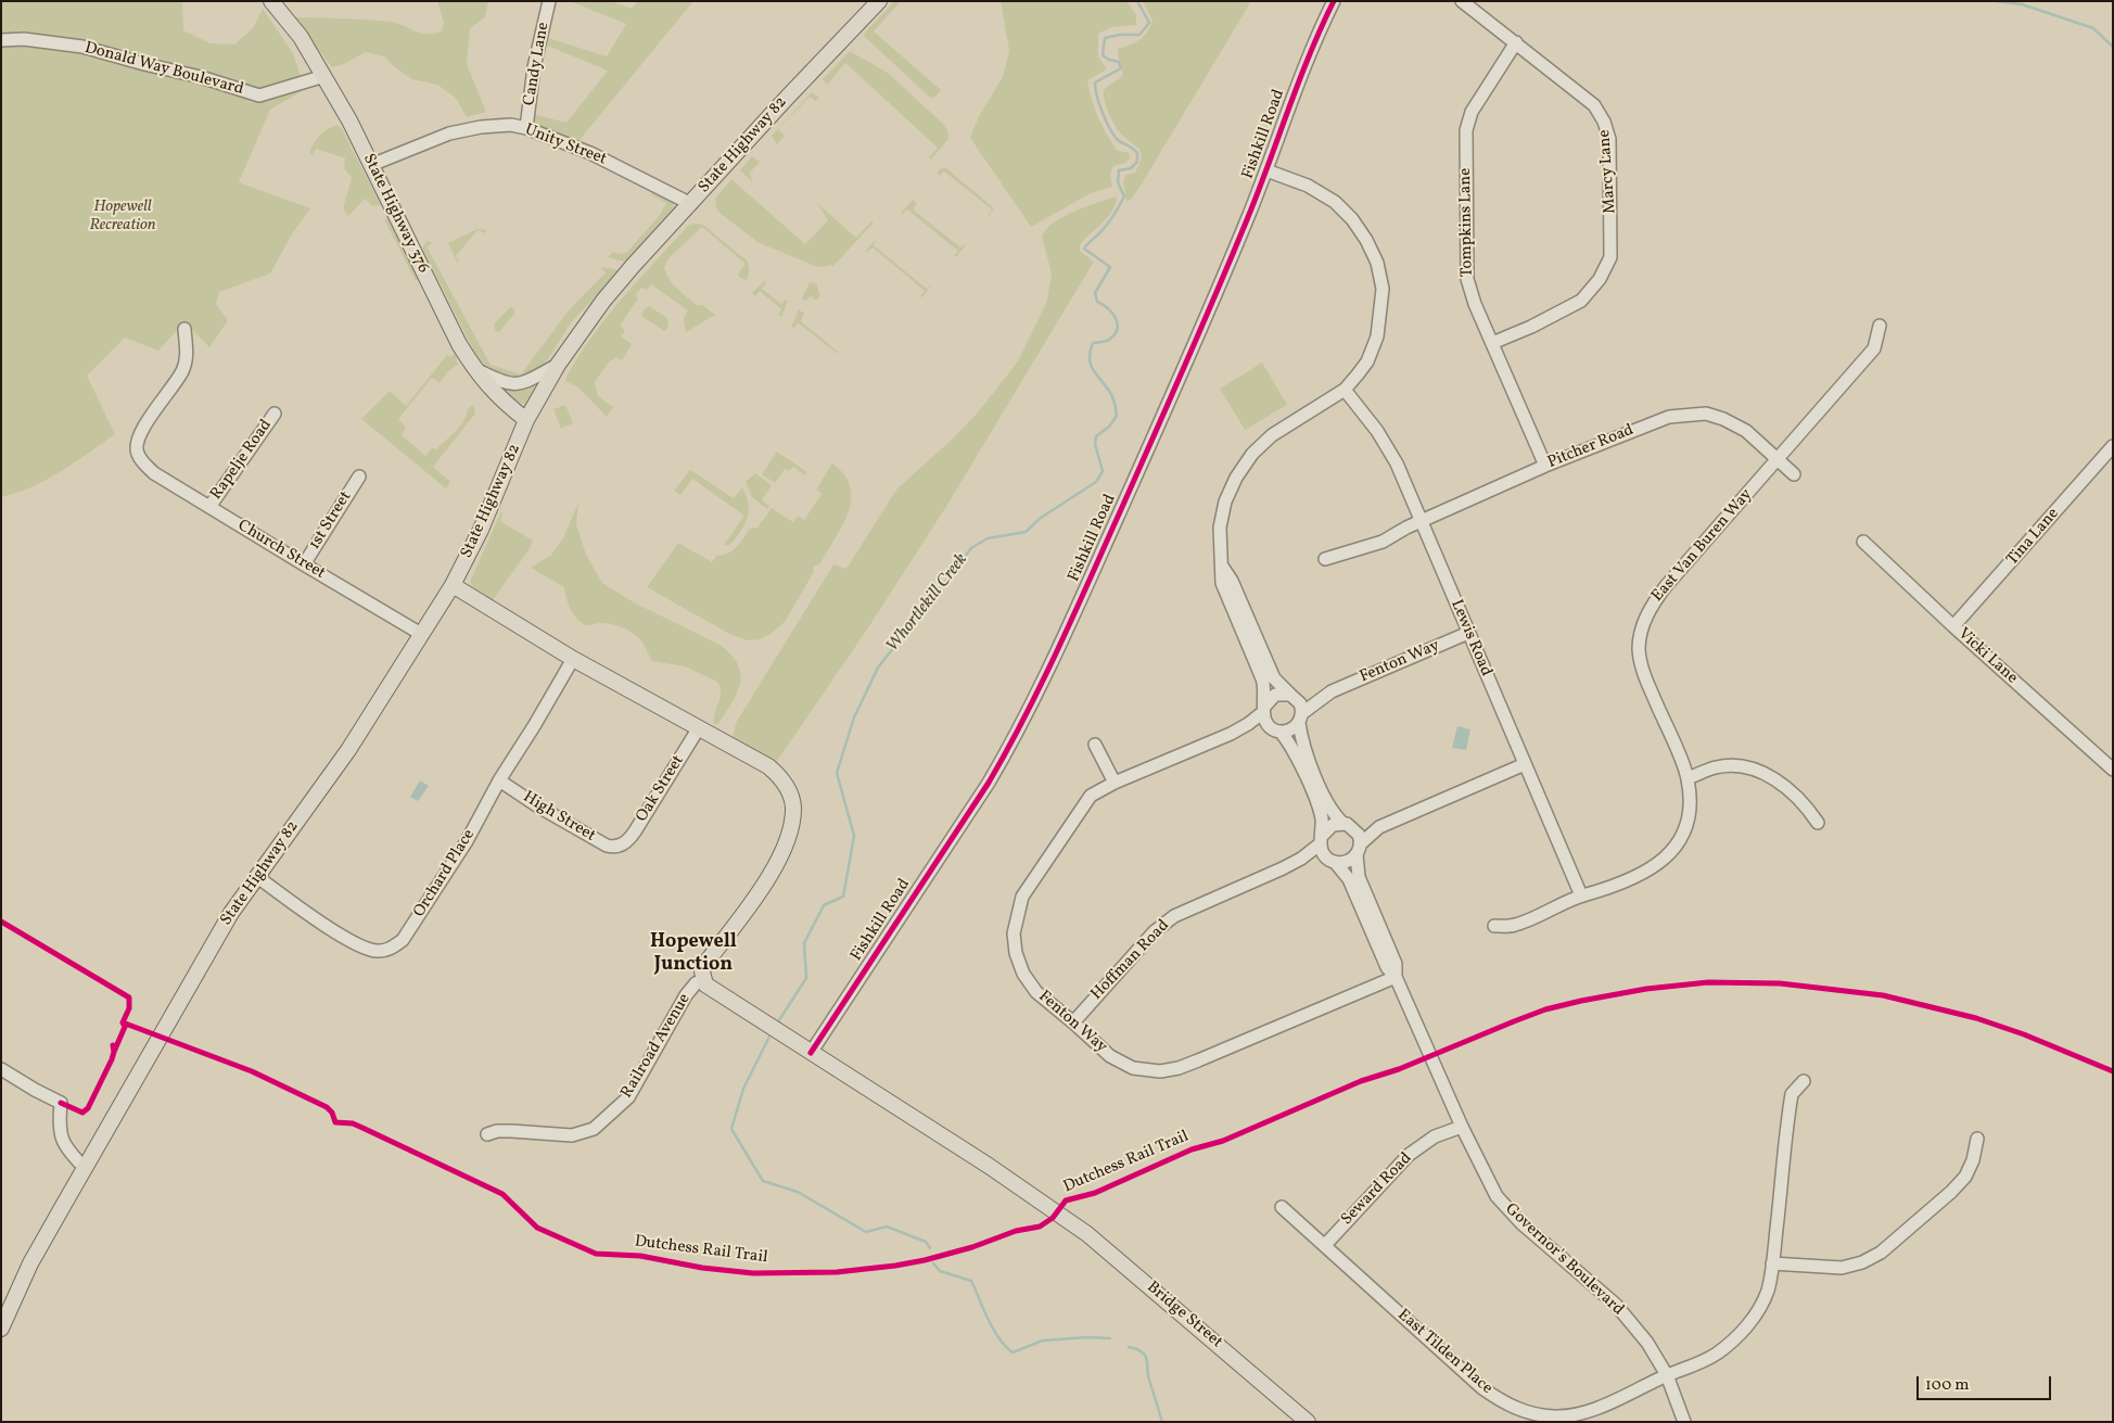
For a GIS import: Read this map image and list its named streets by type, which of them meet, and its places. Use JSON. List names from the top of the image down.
{
  "streets": {
    "main road": ["State Highway 82", "State Highway 376", "Bridge Street"],
    "street": [
      "Candy Lane",
      "Donald Way Boulevard",
      "Fishkill Road",
      "Unity Street",
      "Marcy Lane",
      "Tompkins Lane",
      "Pitcher Road",
      "Rapelje Road",
      "1st Street",
      "Tina Lane",
      "East Van Buren Way",
      "Church Street",
      "Lewis Road",
      "Vicki Lane",
      "Fenton Way",
      "Oak Street",
      "High Street",
      "Orchard Place",
      "Hoffman Road",
      "Railroad Avenue",
      "Seward Road",
      "Governor's Boulevard",
      "East Tilden Place"
    ],
    "cycle path": ["Dutchess Rail Trail"]
  },
  "crossings": [
    ["Candy Lane", "Unity Street"],
    ["Donald Way Boulevard", "State Highway 376"],
    ["Fishkill Road", "Bridge Street"],
    ["Unity Street", "State Highway 82"],
    ["Unity Street", "State Highway 376"],
    ["State Highway 82", "State Highway 376"],
    ["State Highway 82", "Church Street"],
    ["State Highway 82", "Orchard Place"],
    ["Marcy Lane", "Tompkins Lane"],
    ["Tompkins Lane", "Pitcher Road"],
    ["Pitcher Road", "East Van Buren Way"],
    ["Pitcher Road", "Lewis Road"],
    ["Rapelje Road", "Church Street"],
    ["1st Street", "Church Street"],
    ["Tina Lane", "Vicki Lane"],
    ["East Van Buren Way", "Lewis Road"],
    ["Lewis Road", "Fenton Way"],
    ["Fenton Way", "Hoffman Road"],
    ["Fenton Way", "Governor's Boulevard"],
    ["Oak Street", "High Street"],
    ["High Street", "Orchard Place"],
    ["Hoffman Road", "Governor's Boulevard"],
    ["Railroad Avenue", "Bridge Street"],
    ["Seward Road", "Governor's Boulevard"],
    ["Seward Road", "East Tilden Place"],
    ["Governor's Boulevard", "East Tilden Place"]
  ],
  "districts": ["Hopewell Junction"],
  "water": ["Whortlekill Creek"],
  "parks": ["Hopewell Recreation"],
  "scale_bar": "100 m"
}
